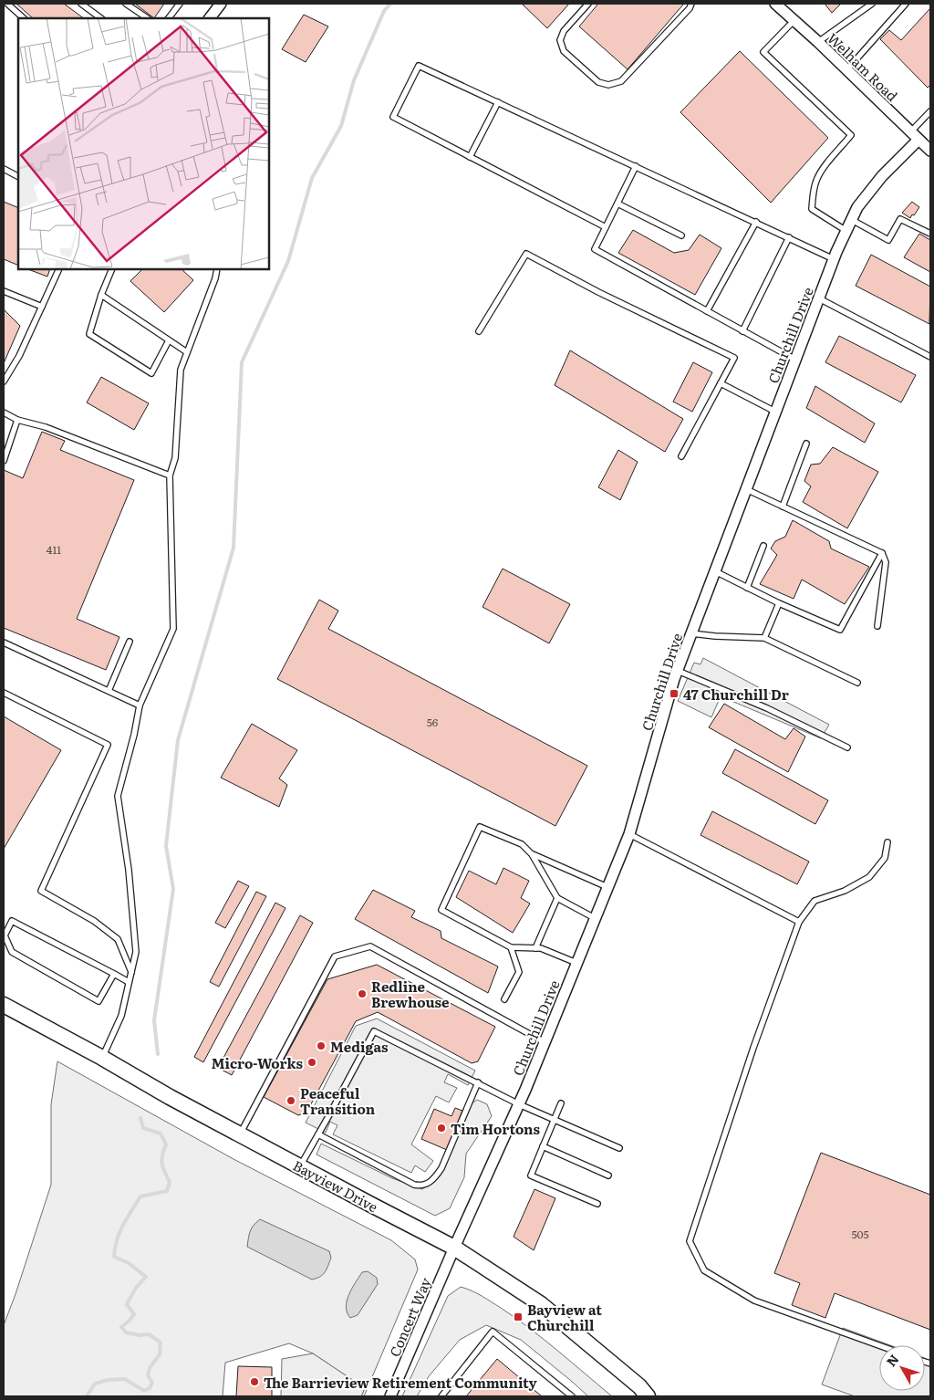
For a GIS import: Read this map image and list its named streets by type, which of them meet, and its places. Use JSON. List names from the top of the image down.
{
  "streets": {
    "street": [
      "Welham Road",
      "Churchill Drive",
      "Bayview Drive",
      "Concert Way"
    ]
  },
  "crossings": [
    ["Welham Road", "Churchill Drive"],
    ["Churchill Drive", "Bayview Drive"],
    ["Churchill Drive", "Concert Way"],
    ["Bayview Drive", "Concert Way"]
  ],
  "places": {
    "transit": ["47 Churchill Dr", "Bayview at Churchill"],
    "other": [
      "Redline Brewhouse",
      "Medigas",
      "Micro-Works",
      "Peaceful Transition",
      "Tim Hortons",
      "The Barrieview Retirement Community"
    ]
  },
  "house_numbers": ["411", "56", "505"],
  "north": "top left"
}
